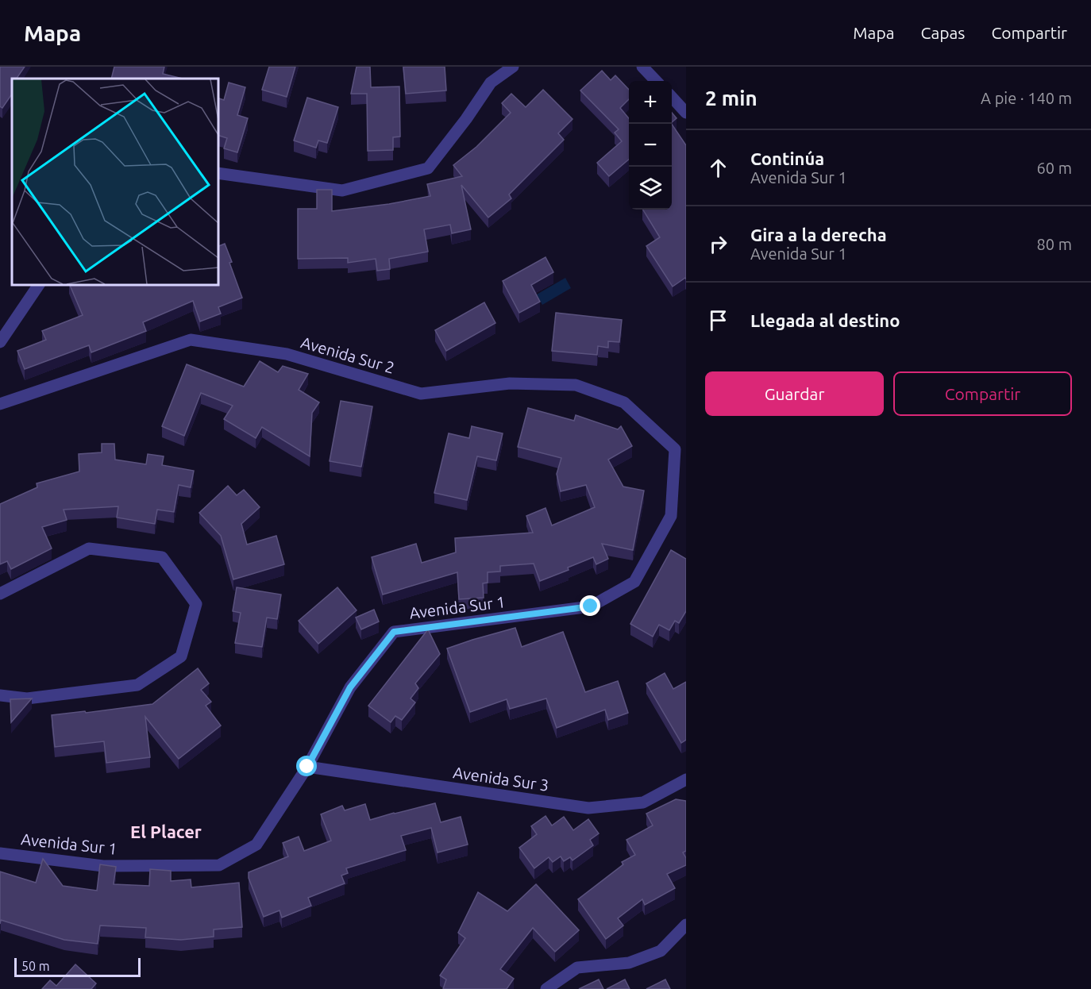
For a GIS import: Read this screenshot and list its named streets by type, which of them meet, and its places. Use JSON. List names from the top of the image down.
{
  "streets": {
    "street": ["Avenida Sur 2", "Avenida Sur 1", "Avenida Sur 3"]
  },
  "crossings": [
    ["Avenida Sur 2", "Avenida Sur 1"],
    ["Avenida Sur 1", "Avenida Sur 3"]
  ],
  "districts": ["El Placer"],
  "scale_bar": "50 m",
  "page": {
    "header": "Mapa",
    "nav": ["Mapa", "Capas", "Compartir"],
    "heading": ["2 min", "A pie · 140 m"],
    "map_buttons": ["+", "−"],
    "list": [
      ["Continúa", "Avenida Sur 1", "60 m"],
      ["Gira a la derecha", "Avenida Sur 1", "80 m"],
      "Llegada al destino"
    ],
    "buttons": ["Guardar", "Compartir"],
    "scale": "50 m"
  }
}
